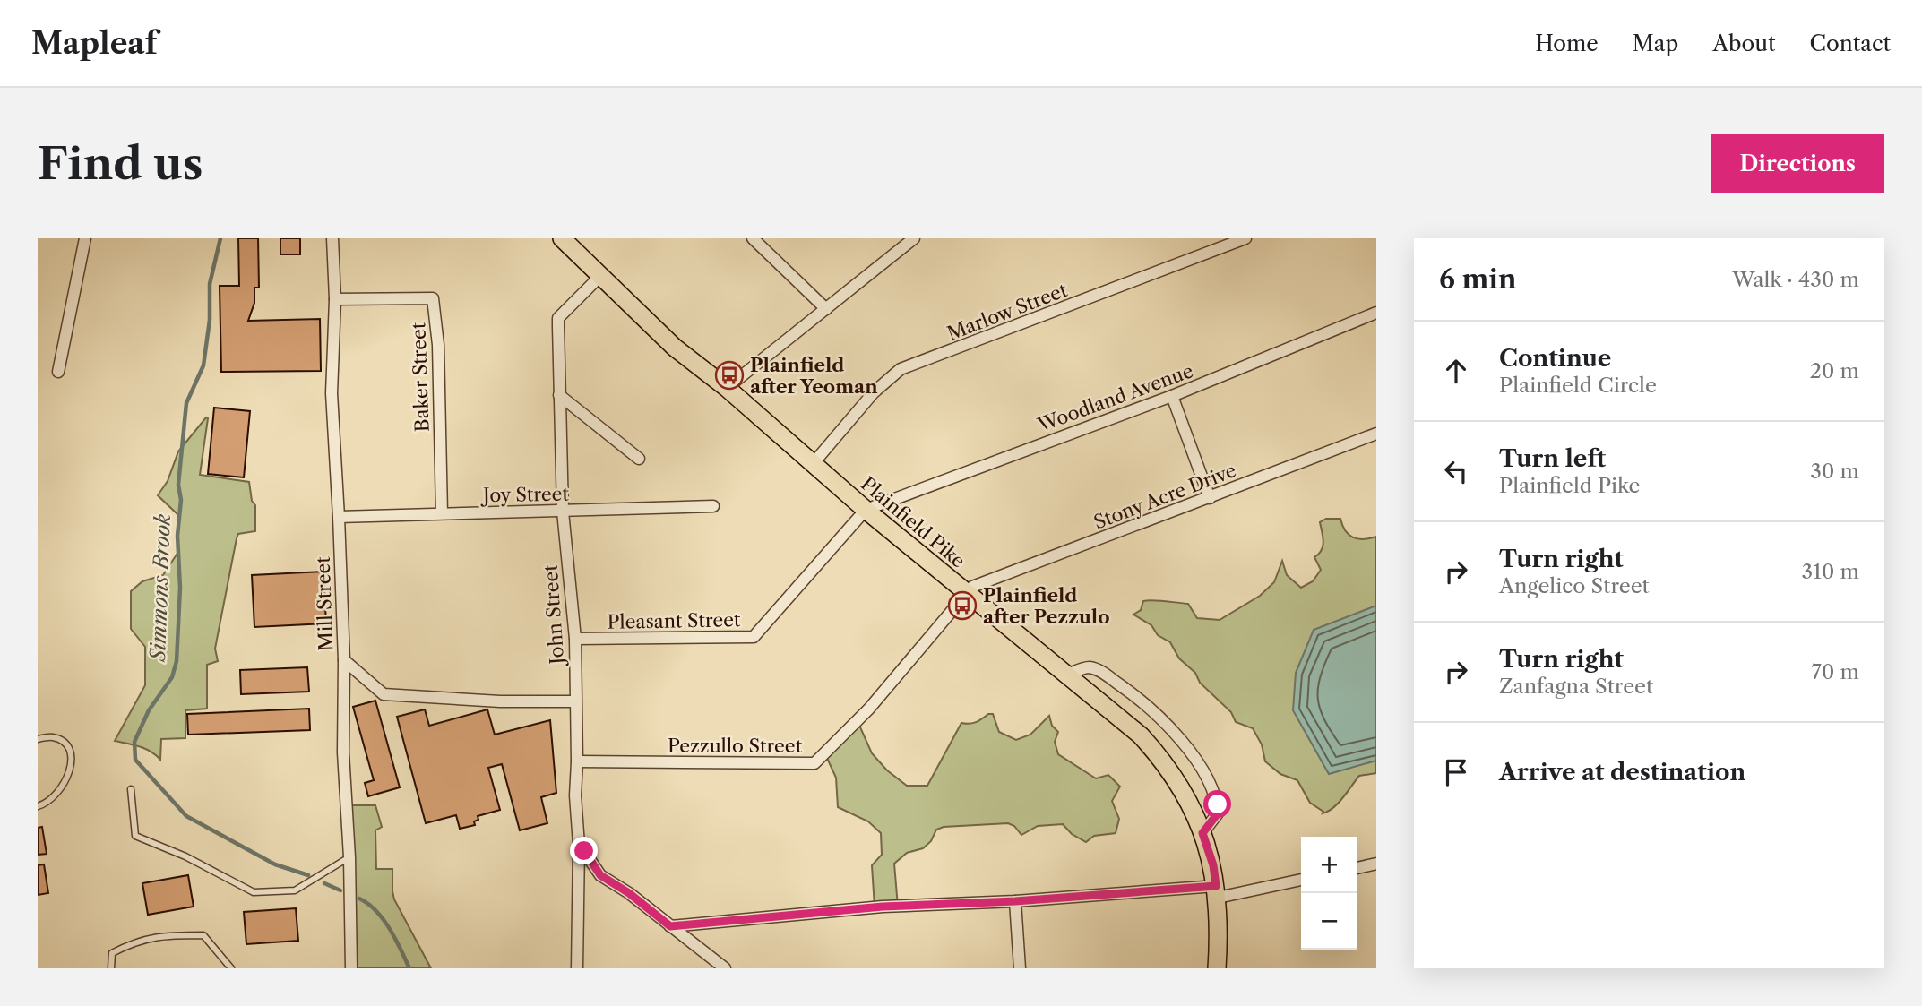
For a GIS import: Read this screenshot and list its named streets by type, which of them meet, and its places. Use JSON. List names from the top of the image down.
{
  "streets": {
    "main road": ["Plainfield Pike"],
    "street": [
      "Marlow Street",
      "Baker Street",
      "Woodland Avenue",
      "Joy Street",
      "Stony Acre Drive",
      "Mill Street",
      "John Street",
      "Pleasant Street",
      "Pezzullo Street"
    ]
  },
  "crossings": [
    ["Marlow Street", "Plainfield Pike"],
    ["Baker Street", "Joy Street"],
    ["Baker Street", "Mill Street"],
    ["Woodland Avenue", "Plainfield Pike"],
    ["Woodland Avenue", "Pleasant Street"],
    ["Joy Street", "Mill Street"],
    ["Joy Street", "John Street"],
    ["Stony Acre Drive", "Plainfield Pike"],
    ["Stony Acre Drive", "Pezzullo Street"],
    ["Plainfield Pike", "John Street"],
    ["Plainfield Pike", "Pleasant Street"],
    ["Plainfield Pike", "Pezzullo Street"],
    ["John Street", "Pleasant Street"],
    ["John Street", "Pezzullo Street"]
  ],
  "water": ["Simmons Brook"],
  "places": {
    "bus stop": ["Plainfield after Yeoman", "Plainfield after Pezzulo"]
  },
  "page": {
    "header": "Mapleaf",
    "nav": [
      "Home",
      "Map",
      "About",
      "Contact"
    ],
    "buttons": "Directions",
    "title": "Find us",
    "heading": ["6 min", "Walk · 430 m"],
    "list": [
      ["Continue", "Plainfield Circle", "20 m"],
      ["Turn left", "Plainfield Pike", "30 m"],
      ["Turn right", "Angelico Street", "310 m"],
      ["Turn right", "Zanfagna Street", "70 m"],
      "Arrive at destination"
    ],
    "map_buttons": ["+", "−"]
  }
}
